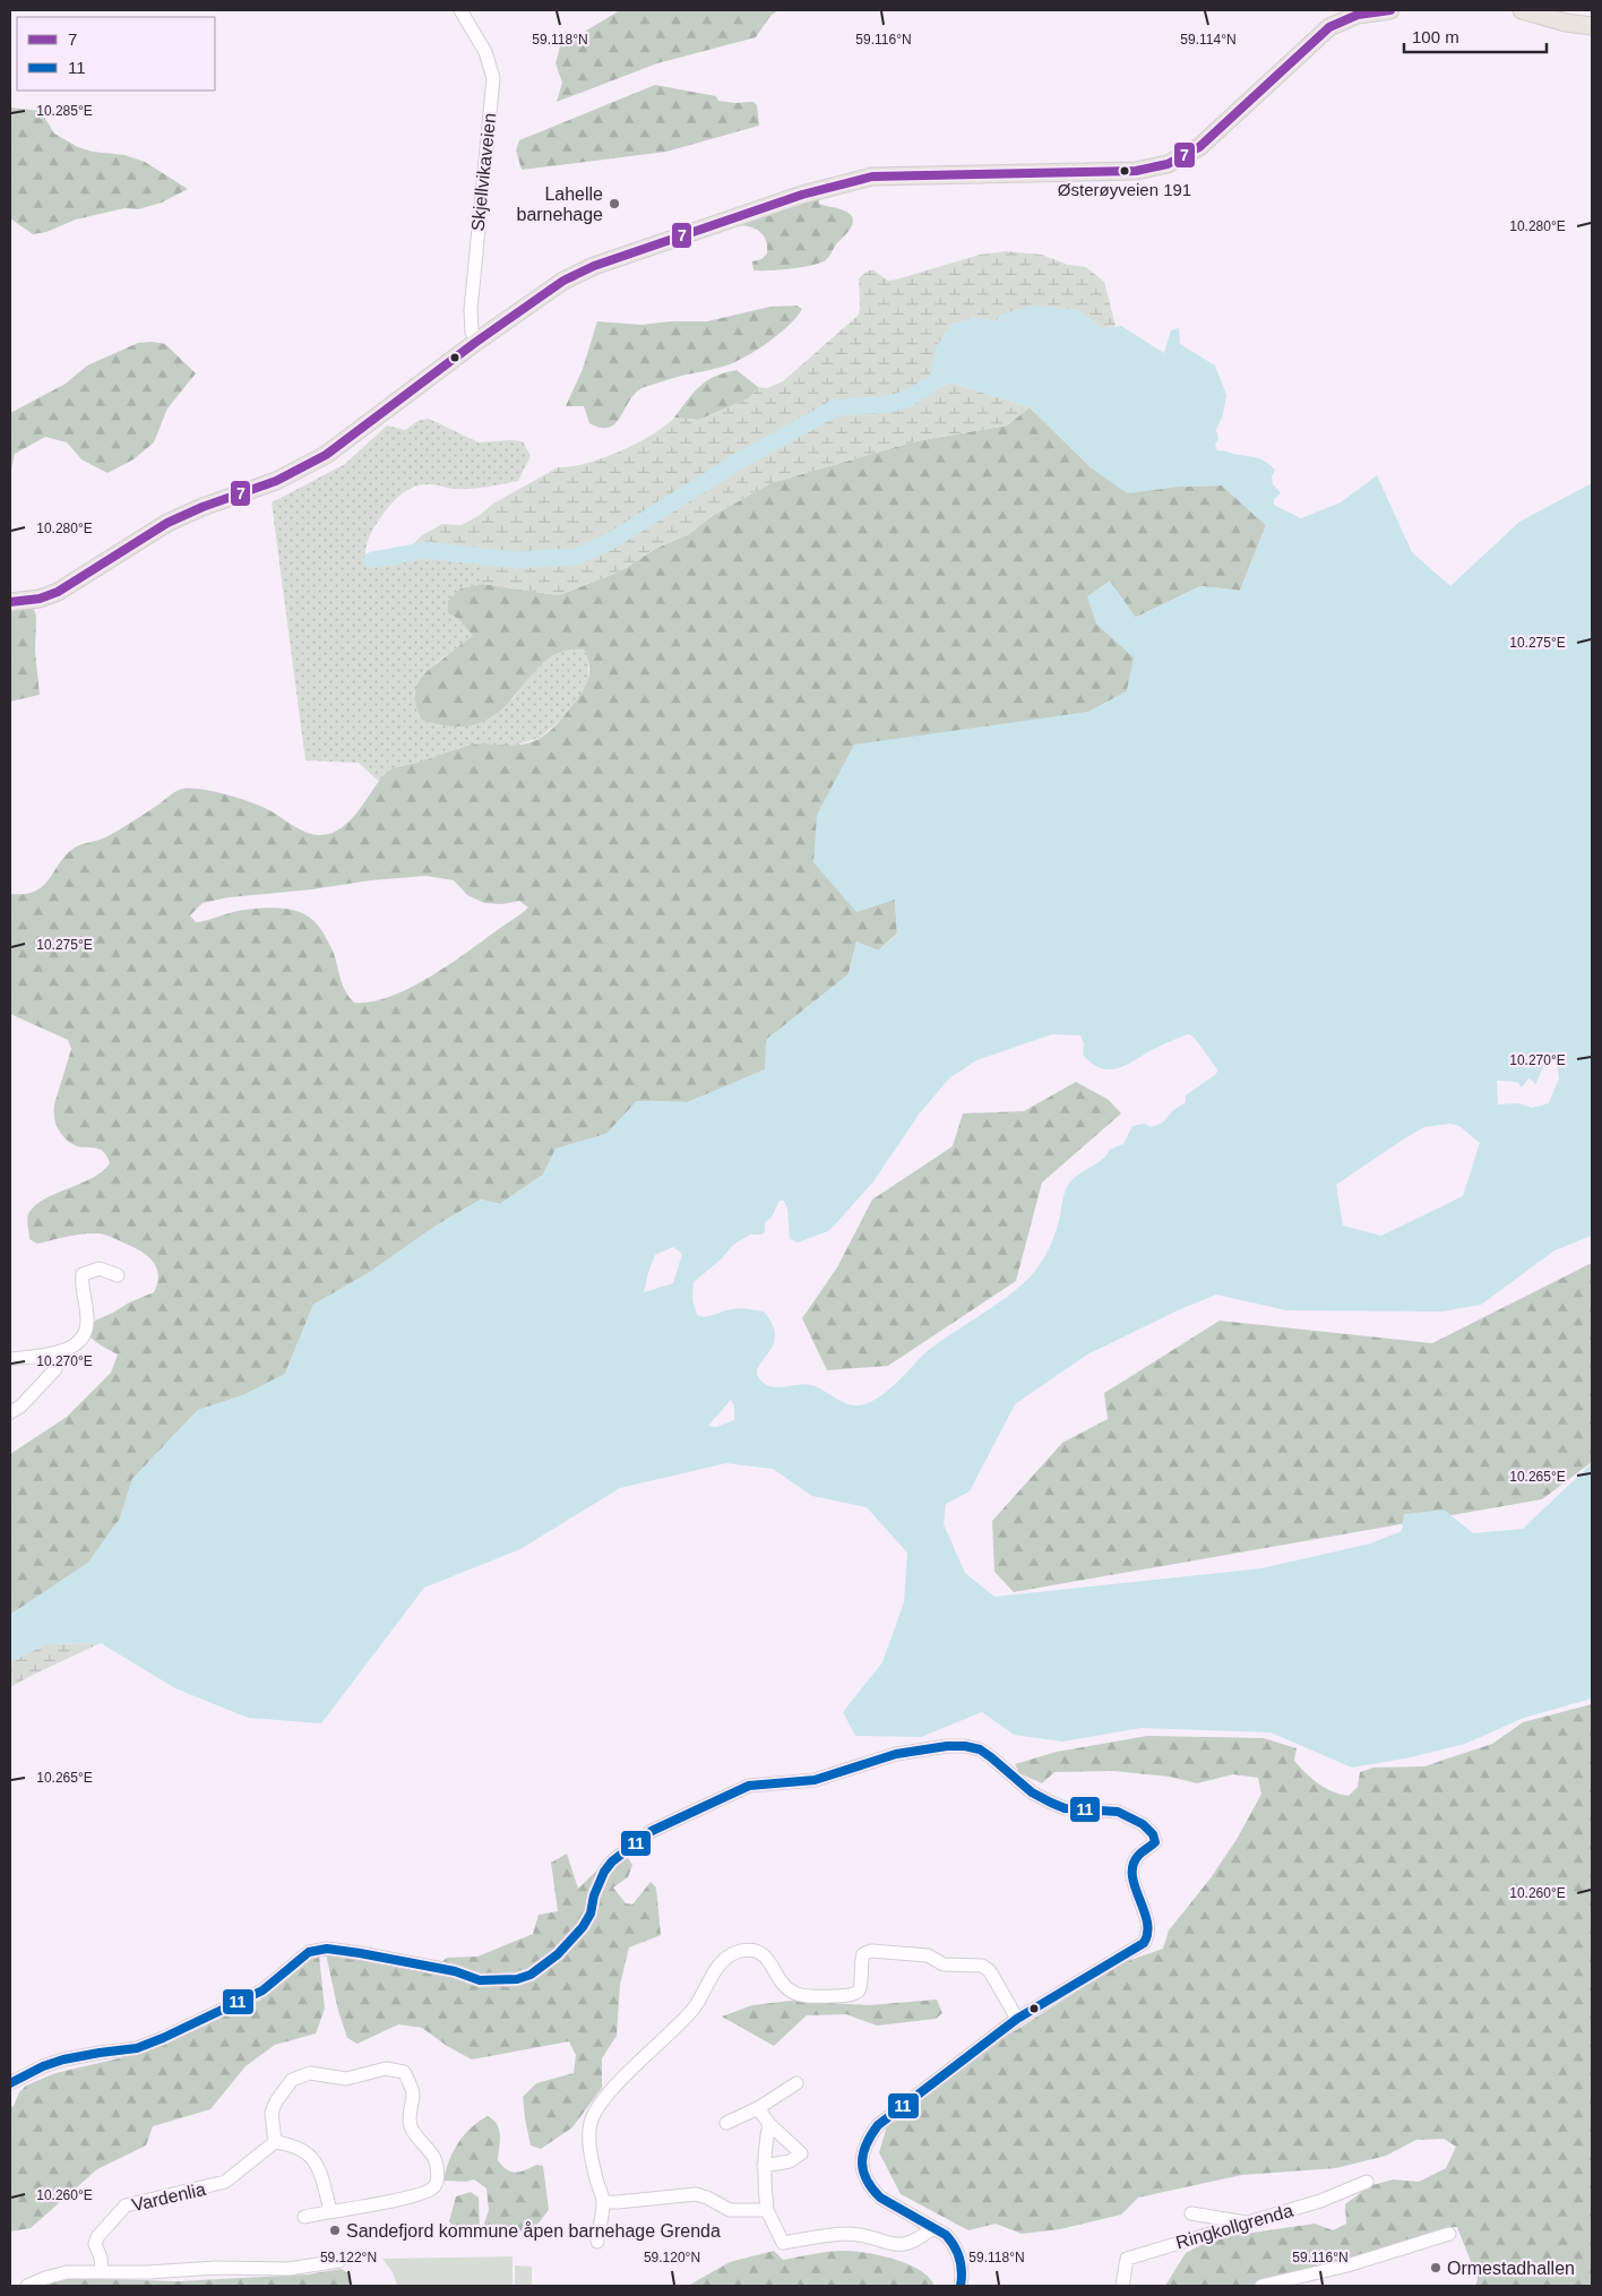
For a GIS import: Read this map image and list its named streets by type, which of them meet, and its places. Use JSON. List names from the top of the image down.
{
  "streets": {
    "street": ["Skjellvikaveien", "Vardenlia", "Ringkollgrenda"]
  },
  "places": [
    "Østerøyveien 191",
    "Lahelle barnehage",
    "Sandefjord kommune åpen barnehage Grenda",
    "Ormestadhallen"
  ],
  "lines": ["transit line 7", "transit line 11"],
  "legend": ["7", "11"],
  "scale_bar": "100 m",
  "coordinates": [
    "59.118°N",
    "59.116°N",
    "59.114°N",
    "10.285°E",
    "10.280°E",
    "10.275°E",
    "10.270°E",
    "10.265°E",
    "10.260°E",
    "59.122°N",
    "59.120°N"
  ]
}
